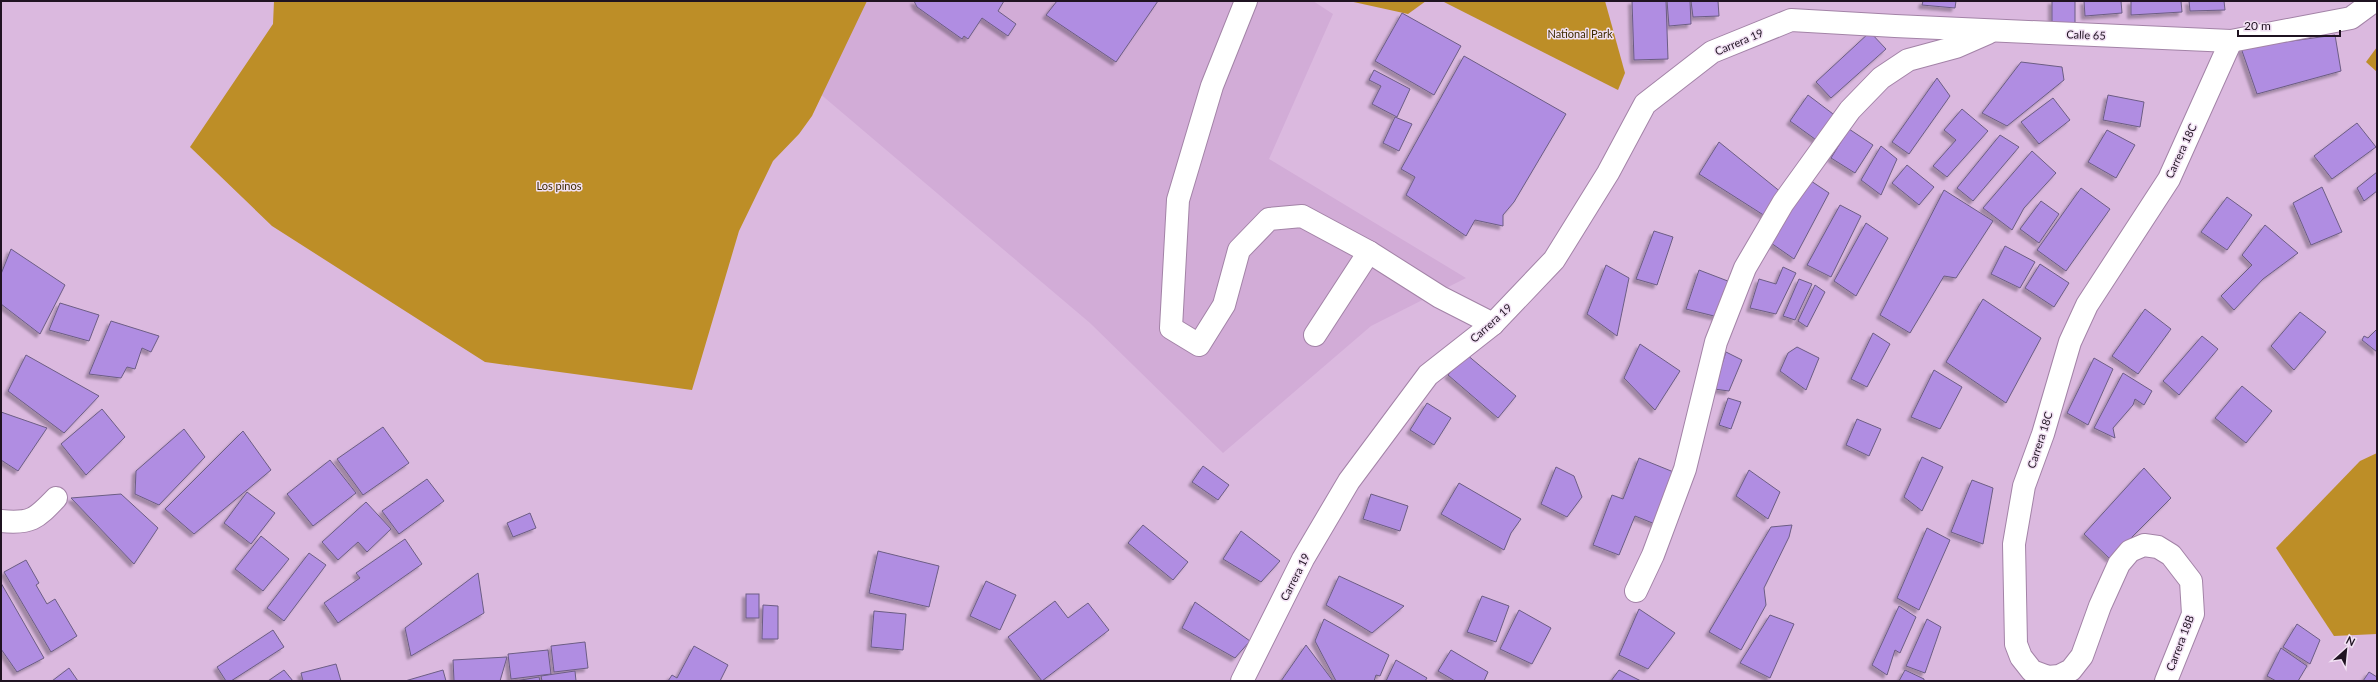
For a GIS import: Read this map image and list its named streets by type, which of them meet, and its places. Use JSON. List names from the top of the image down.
{
  "streets": {
    "street": [
      "Calle 65",
      "Carrera 19",
      "Carrera 18C",
      "Carrera 18B"
    ]
  },
  "crossings": [
    ["Calle 65", "Carrera 19"],
    ["Calle 65", "Carrera 18C"],
    ["Carrera 18C", "Carrera 18B"]
  ],
  "parks": ["National Park", "Los pinos"],
  "scale_bar": "20 m",
  "north": "top right"
}
